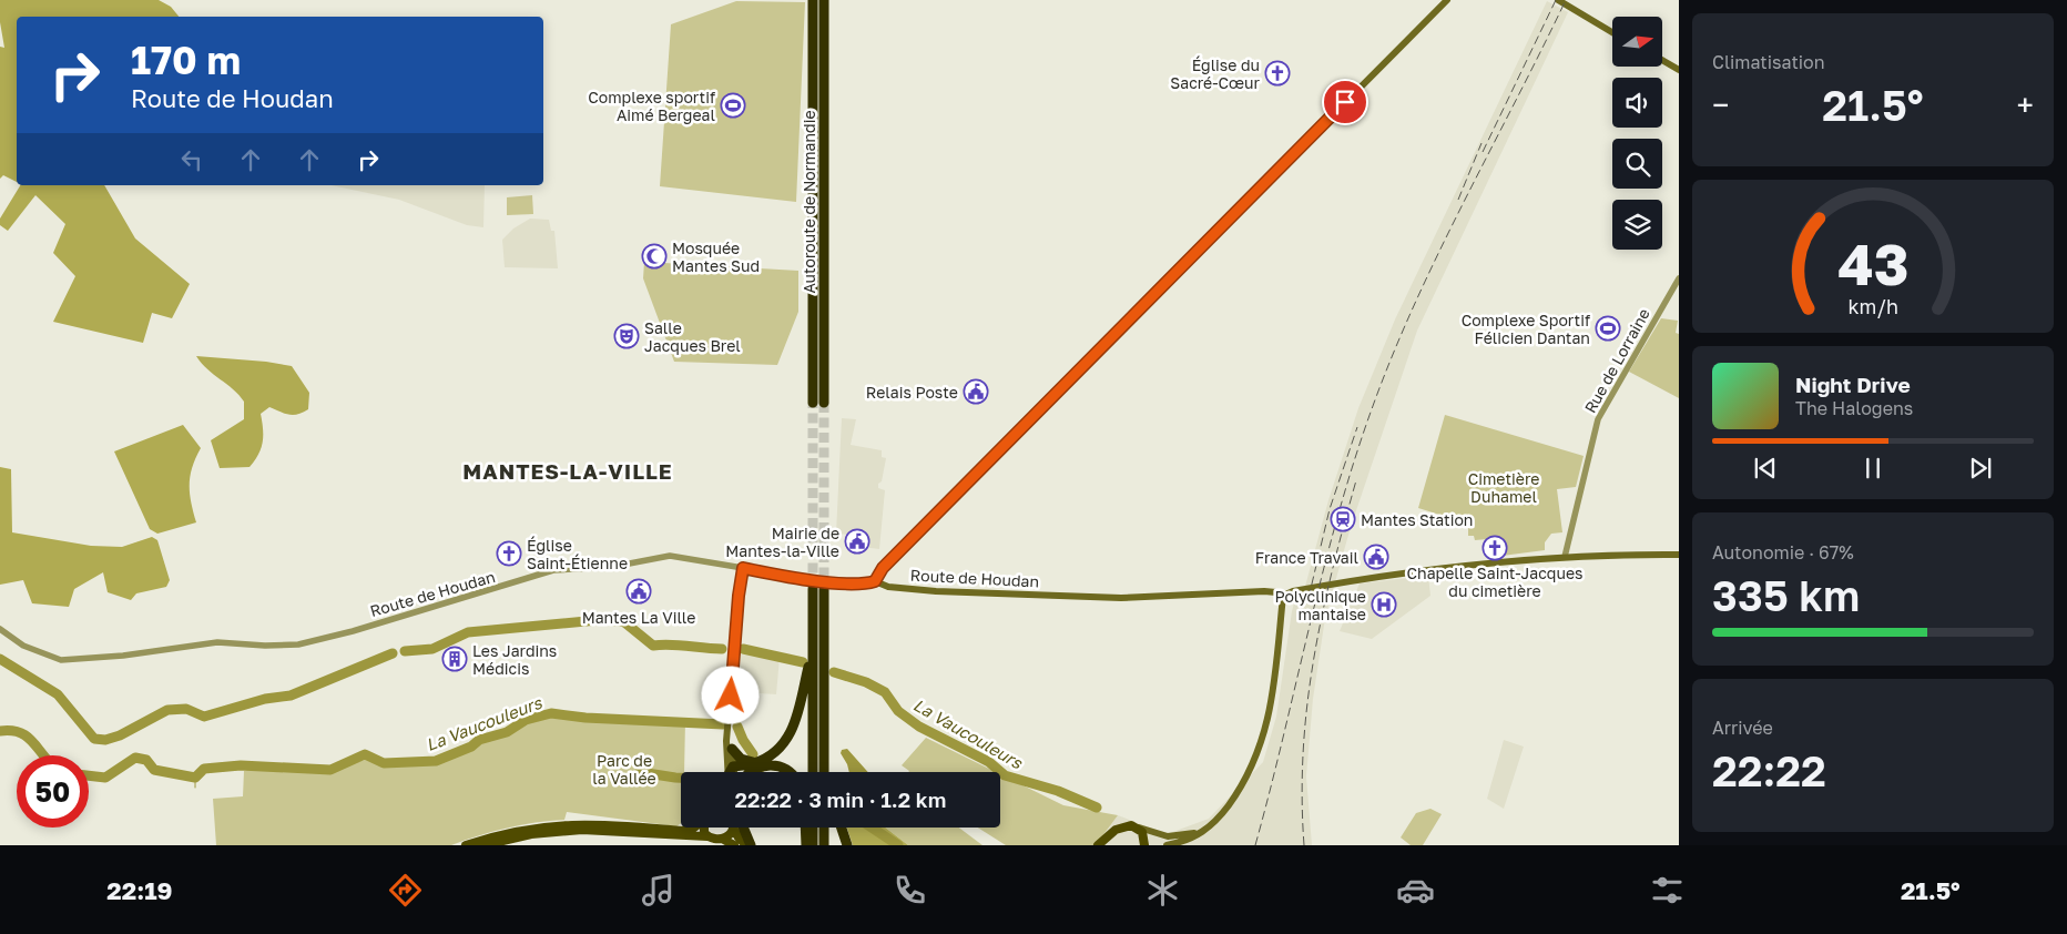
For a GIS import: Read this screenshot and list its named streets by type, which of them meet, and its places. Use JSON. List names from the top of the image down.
{
  "streets": {
    "highway": ["Autoroute de Normandie"],
    "main road": ["Route de Houdan"],
    "street": ["Rue de Lorraine"]
  },
  "crossings": [
    ["Rue de Lorraine", "Route de Houdan"]
  ],
  "districts": ["MANTES-LA-VILLE"],
  "water": ["La Vaucouleurs"],
  "parks": ["Cimetière Duhamel", "Parc de la Vallée"],
  "places": {
    "church": ["Église du Sacré-Cœur", "Chapelle Saint-Jacques du cimetière", "Église Saint-Étienne"],
    "sports": ["Complexe sportif Aimé Bergeal", "Complexe Sportif Félicien Dantan"],
    "mosque": ["Mosquée Mantes Sud"],
    "theatre": ["Salle Jacques Brel"],
    "public building": [
      "Relais Poste",
      "Mairie de Mantes-la-Ville",
      "France Travail",
      "Mantes La Ville"
    ],
    "station": ["Mantes Station"],
    "hospital": ["Polyclinique mantaise"],
    "building": ["Les Jardins Médicis"]
  },
  "north": "right",
  "page": {
    "tile": [
      "Climatisation",
      ["Autonomie · 67%", "335 km"],
      ["Arrivée", "22:22"]
    ],
    "turn": ["170 m", "Route de Houdan"],
    "heat": ["−", "21.5°", "+"],
    "song": ["Night Drive", "The Halogens"],
    "limit": "50",
    "trip": "22:22 · 3 min · 1.2 km",
    "tabs": ["22:19", "21.5°"],
    "gauge": ["43", "km/h"]
  }
}
